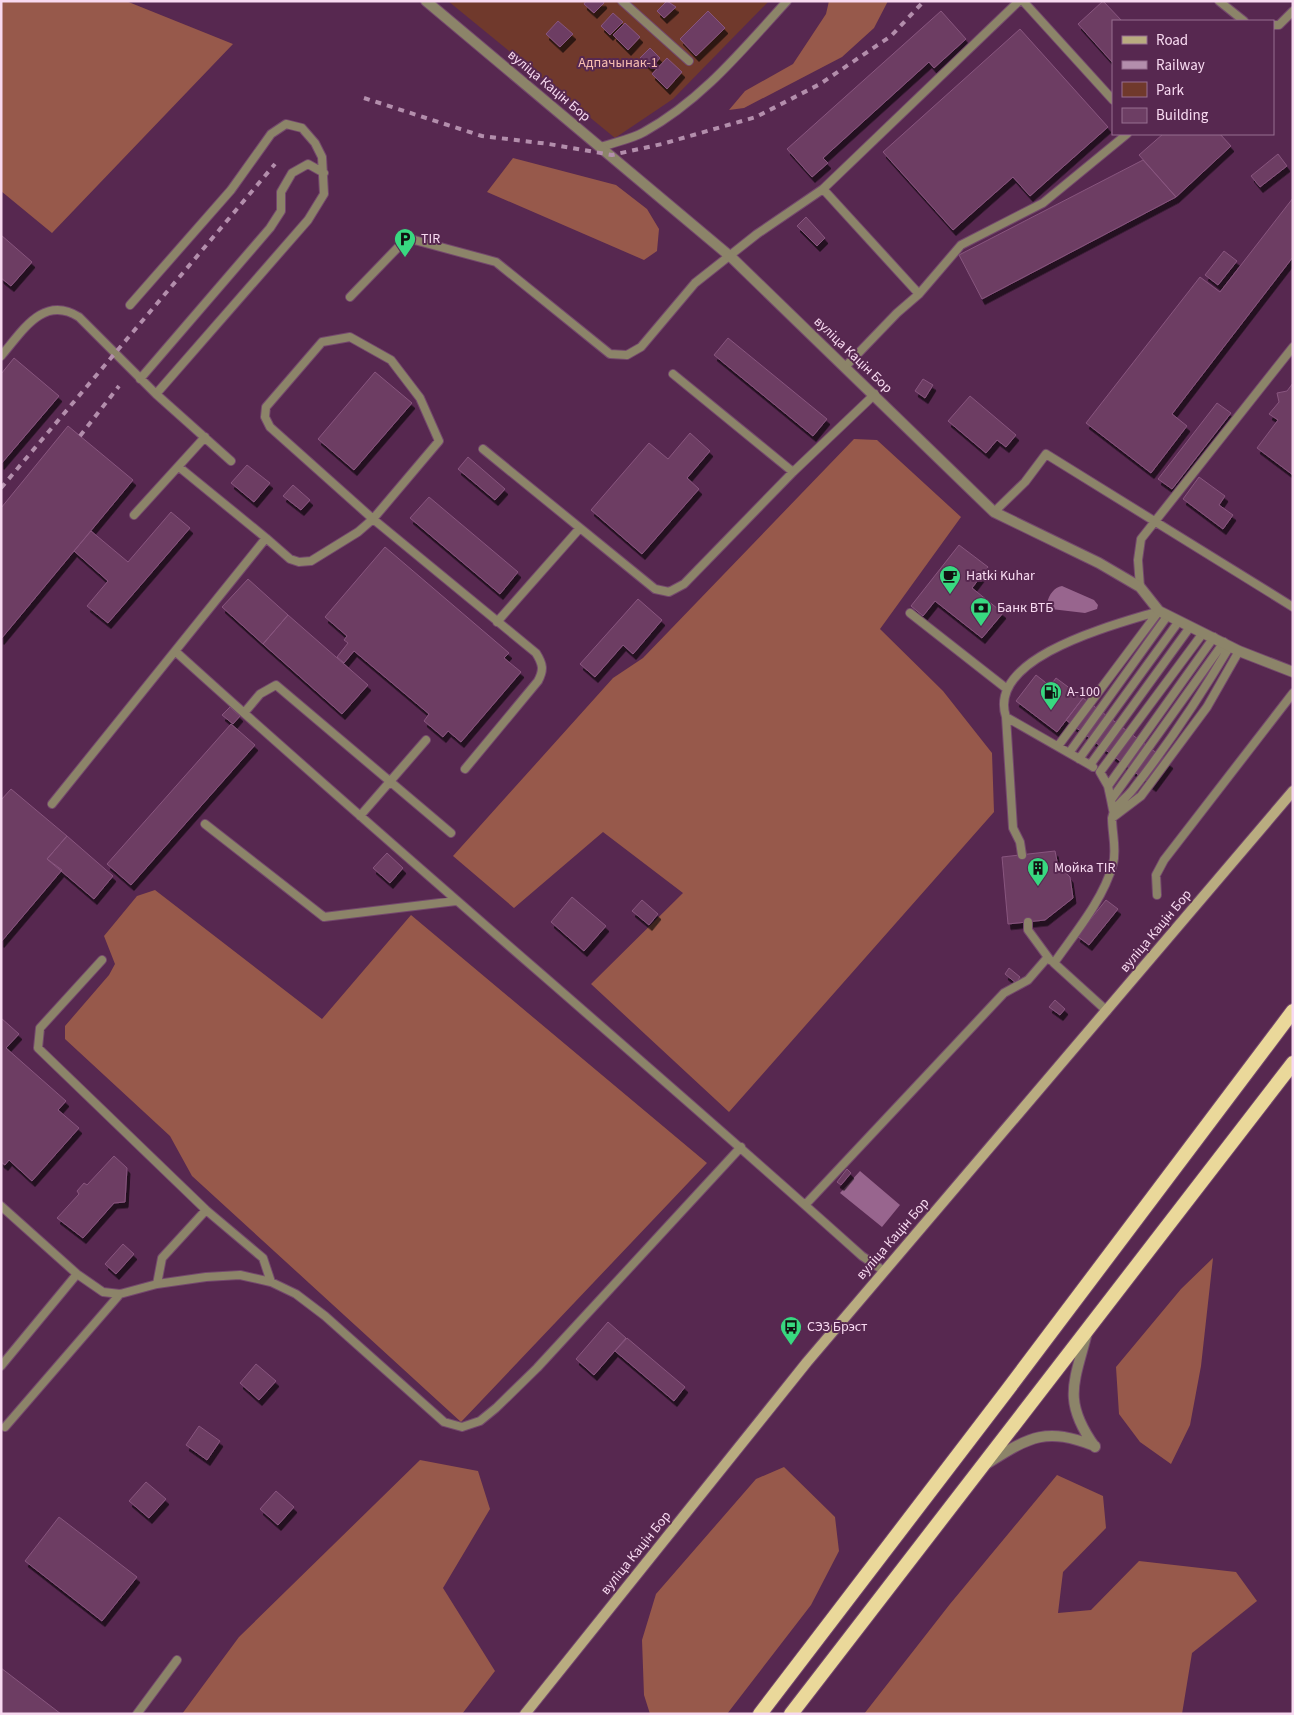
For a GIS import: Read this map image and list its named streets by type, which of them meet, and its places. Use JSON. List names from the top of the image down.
{
  "streets": {
    "main road": ["вуліца Кацін Бор"]
  },
  "parks": ["Адпачынак-1"],
  "places": {
    "parking": ["TIR"],
    "cafe": ["Hatki Kuhar"],
    "bank": ["Банк ВТБ"],
    "fuel station": ["А-100"],
    "building": ["Мойка TIR"],
    "bus stop": ["СЭЗ Брэст"]
  },
  "legend": [
    "Road",
    "Railway",
    "Park",
    "Building"
  ]
}
